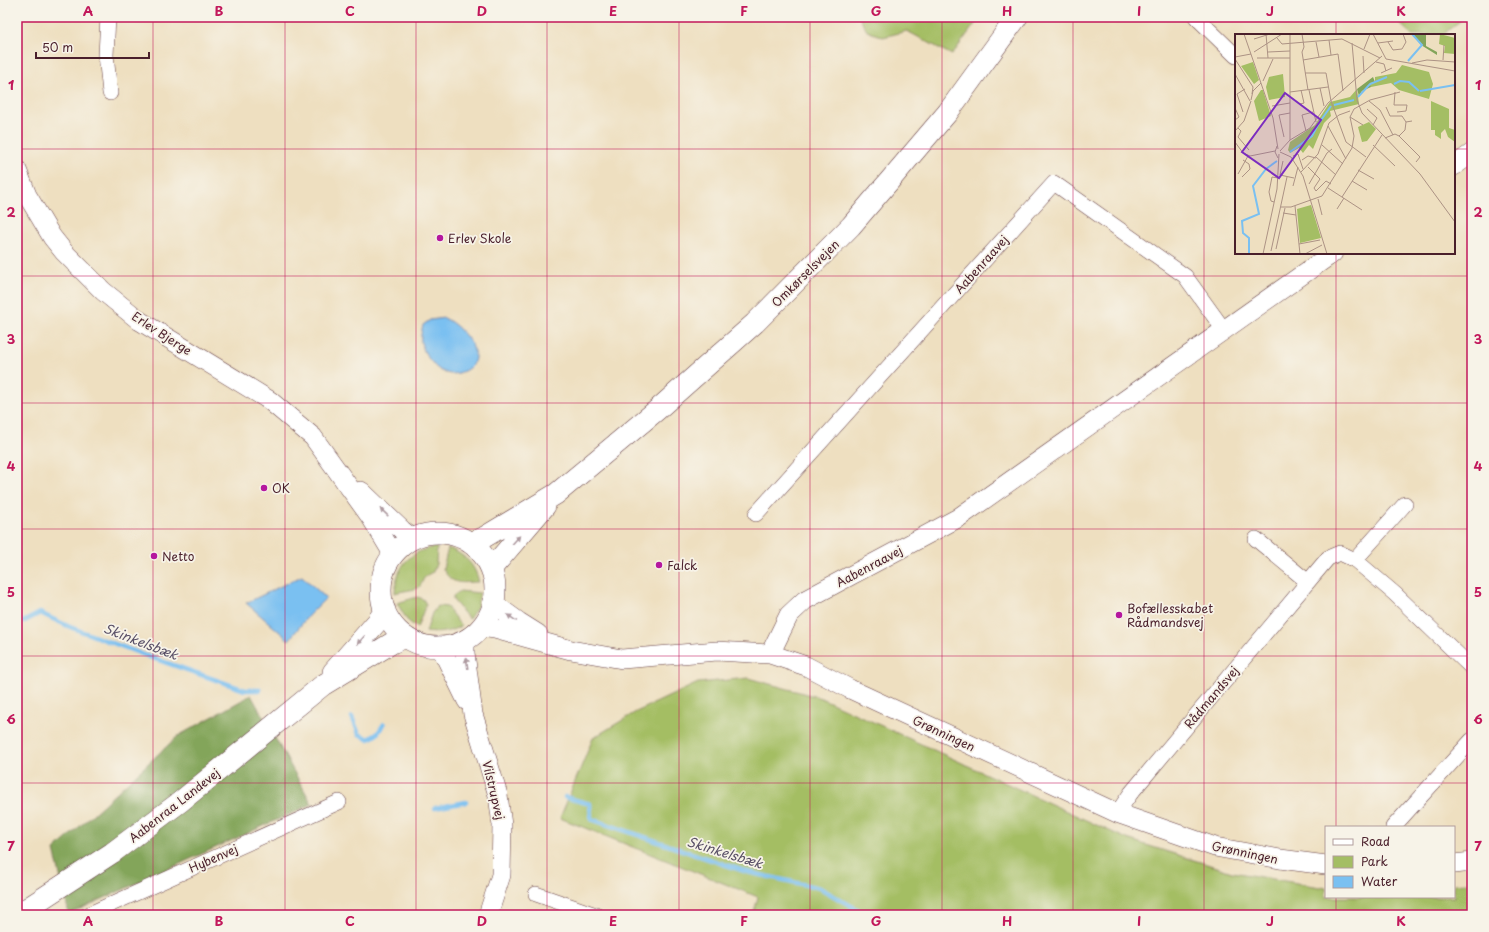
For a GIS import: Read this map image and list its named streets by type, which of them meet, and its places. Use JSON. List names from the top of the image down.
{
  "streets": {
    "main road": ["Omkørselsvejen", "Aabenraa Landevej"],
    "street": [
      "Aabenraavej",
      "Erlev Bjerge",
      "Rådmandsvej",
      "Grønningen",
      "Vilstrupvej",
      "Hybenvej"
    ]
  },
  "crossings": [
    ["Aabenraavej", "Grønningen"],
    ["Omkørselsvejen", "Erlev Bjerge"],
    ["Omkørselsvejen", "Grønningen"],
    ["Omkørselsvejen", "Vilstrupvej"],
    ["Omkørselsvejen", "Aabenraa Landevej"],
    ["Erlev Bjerge", "Grønningen"],
    ["Erlev Bjerge", "Vilstrupvej"],
    ["Erlev Bjerge", "Aabenraa Landevej"],
    ["Rådmandsvej", "Grønningen"],
    ["Grønningen", "Vilstrupvej"],
    ["Grønningen", "Aabenraa Landevej"],
    ["Vilstrupvej", "Aabenraa Landevej"]
  ],
  "water": ["Skinkelsbæk"],
  "places": [
    "Erlev Skole",
    "OK",
    "Netto",
    "Falck",
    "Bofællesskabet Rådmandsvej"
  ],
  "legend": ["Road", "Park", "Water"],
  "scale_bar": "50 m",
  "grid": {
    "columns": [
      "A",
      "B",
      "C",
      "D",
      "E",
      "F",
      "G",
      "H",
      "I",
      "J",
      "K"
    ],
    "rows": [
      "1",
      "2",
      "3",
      "4",
      "5",
      "6",
      "7"
    ]
  }
}
